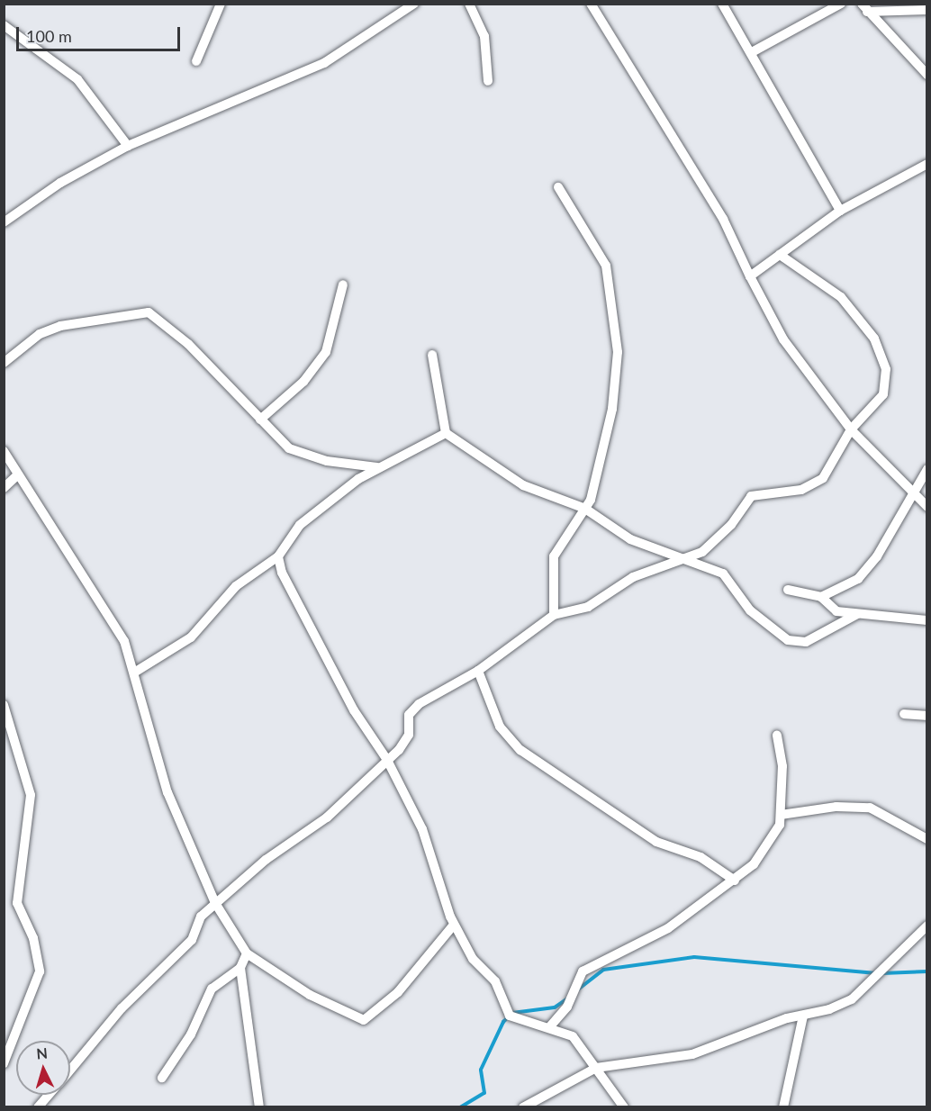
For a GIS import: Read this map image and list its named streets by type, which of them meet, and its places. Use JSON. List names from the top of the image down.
{
  "scale_bar": "100 m",
  "north": "top"
}
